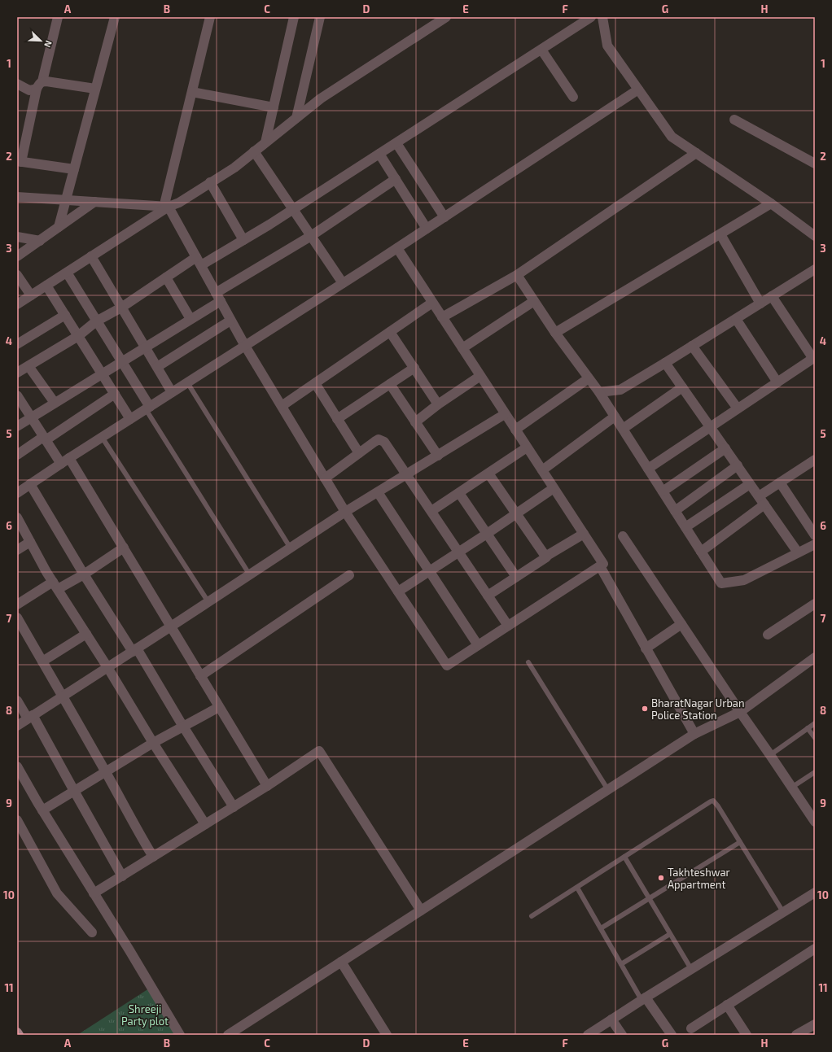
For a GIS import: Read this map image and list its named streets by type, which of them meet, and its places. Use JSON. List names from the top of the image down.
{
  "parks": ["Shreeji Party plot"],
  "places": ["BharatNagar Urban Police Station", "Takhteshwar Appartment"],
  "north": "bottom right",
  "grid": {
    "columns": [
      "A",
      "B",
      "C",
      "D",
      "E",
      "F",
      "G",
      "H"
    ],
    "rows": [
      "1",
      "2",
      "3",
      "4",
      "5",
      "6",
      "7",
      "8",
      "9",
      "10",
      "11"
    ]
  }
}
